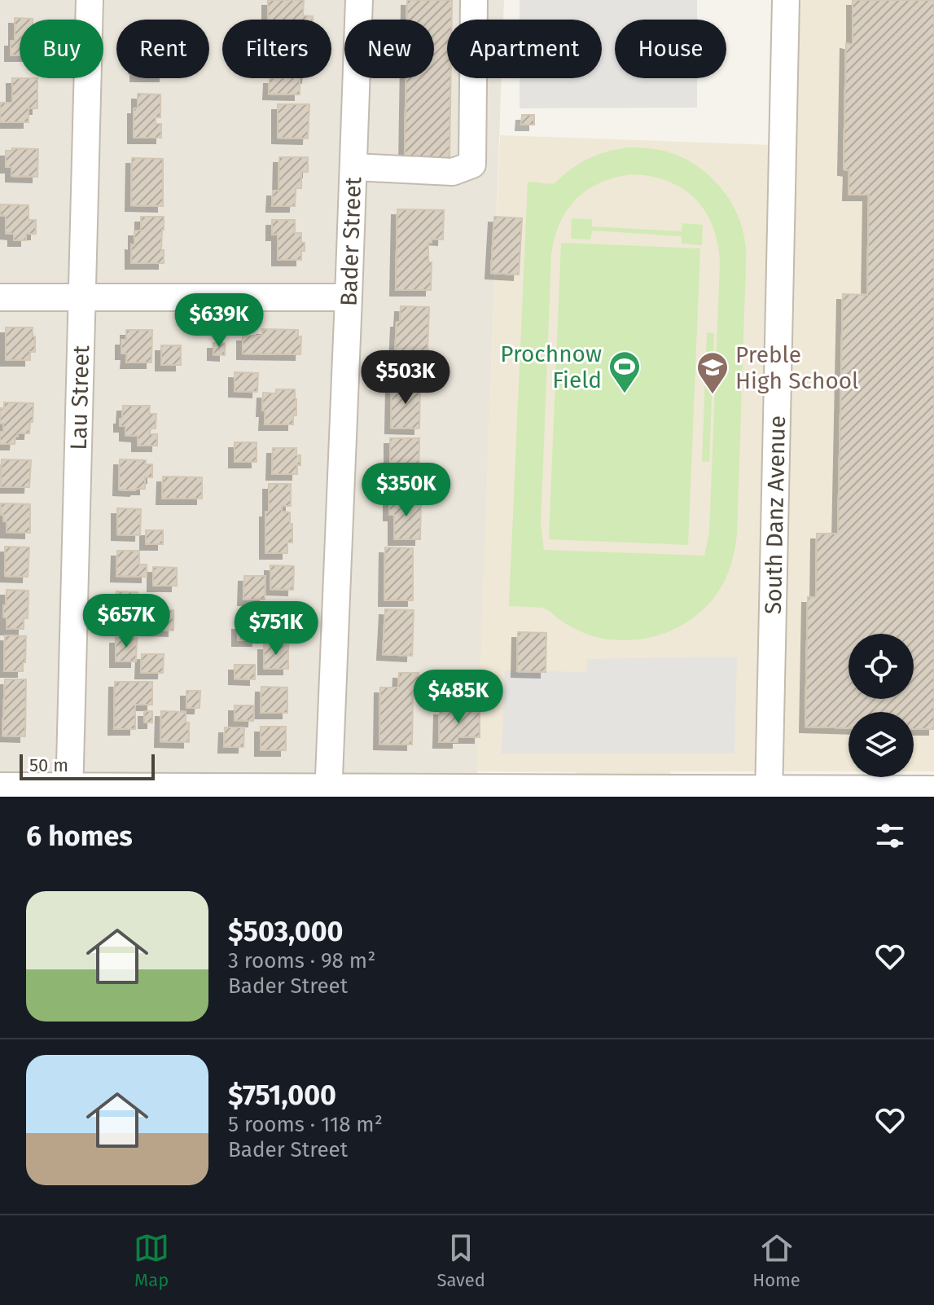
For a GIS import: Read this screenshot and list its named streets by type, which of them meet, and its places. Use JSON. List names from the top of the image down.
{
  "streets": {
    "street": ["Bader Street", "Lau Street", "South Danz Avenue"]
  },
  "places": {
    "sports": ["Prochnow Field"],
    "school or university": ["Preble High School"]
  },
  "scale_bar": "50 m",
  "page": {
    "chip": [
      "Buy",
      "Rent",
      "Filters",
      "New",
      "Apartment",
      "House"
    ],
    "price": [
      "$639K",
      "$503K",
      "$350K",
      "$657K",
      "$751K",
      "$485K"
    ],
    "scale": "50 m",
    "heading": "6 homes",
    "list": [
      {
        "name": "$503,000",
        "note": "3 rooms · 98 m² · Bader Street"
      },
      {
        "name": "$751,000",
        "note": "5 rooms · 118 m² · Bader Street"
      }
    ],
    "tabs": ["Map", "Saved", "Home"]
  }
}
